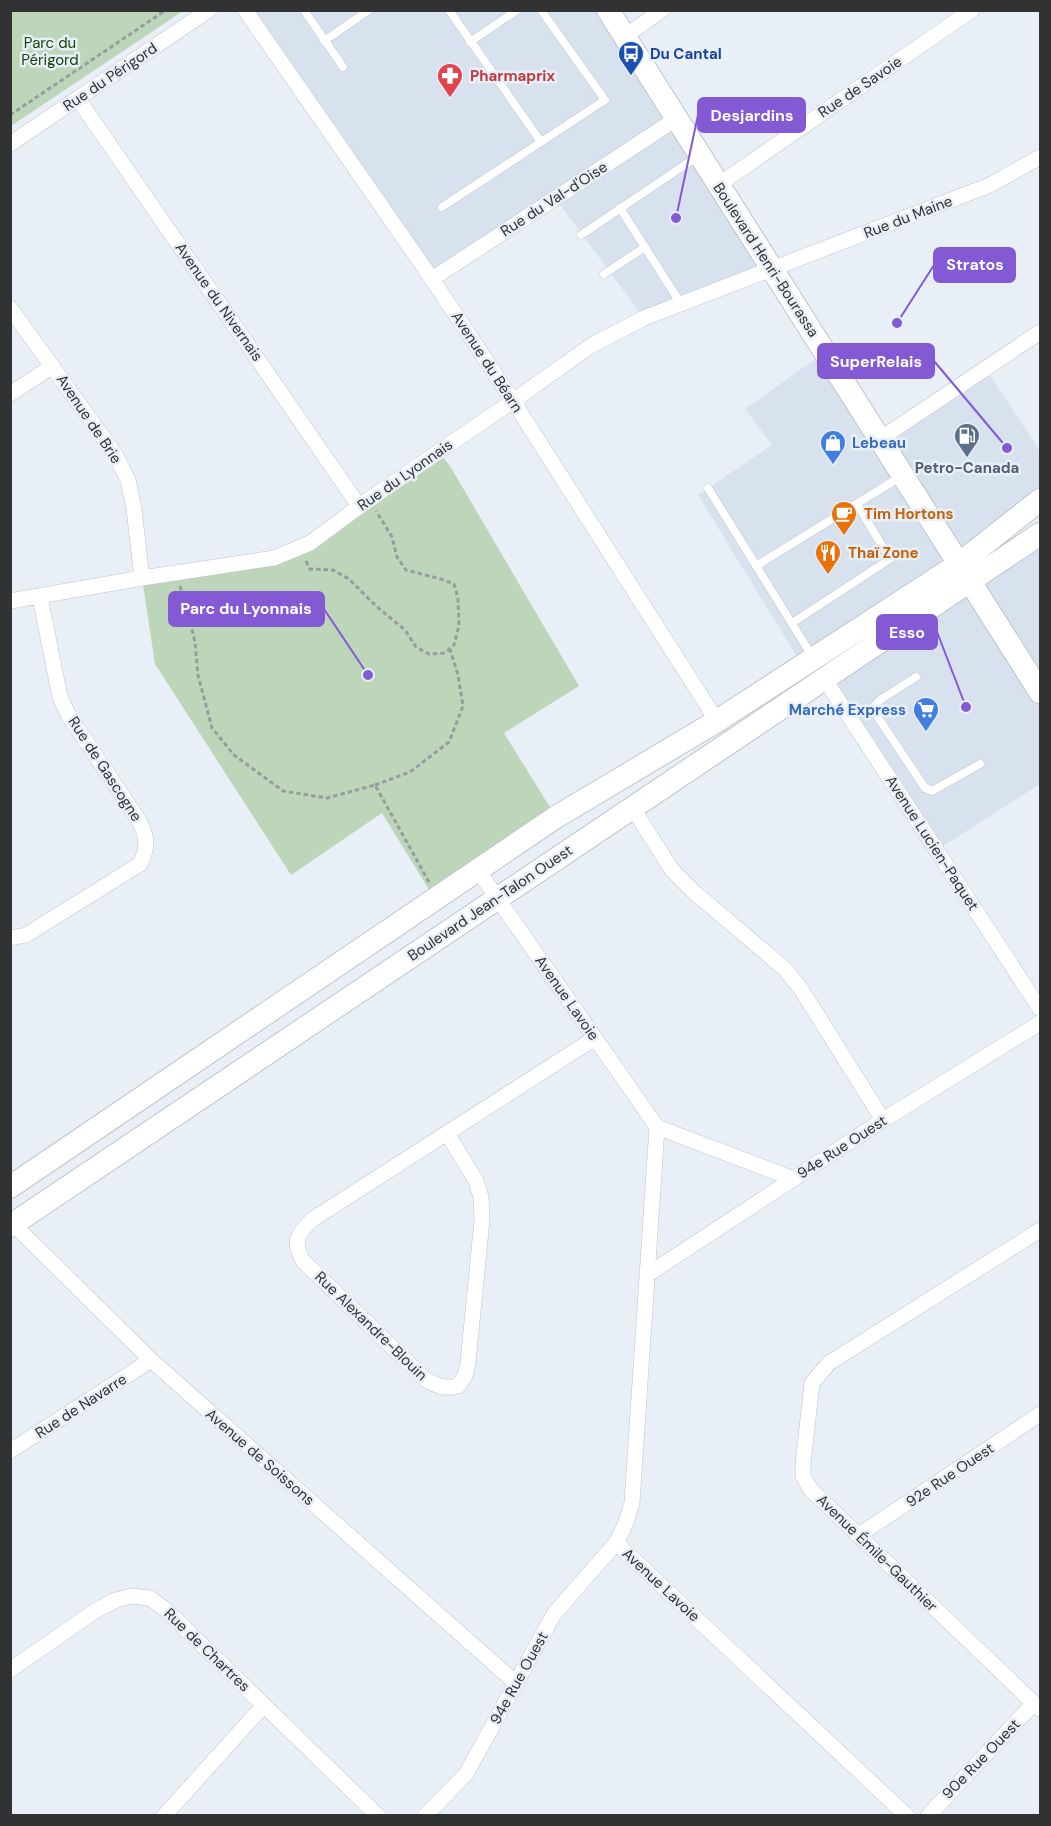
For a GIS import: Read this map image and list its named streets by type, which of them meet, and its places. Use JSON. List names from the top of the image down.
{
  "streets": {
    "street": [
      "Rue du Périgord",
      "Rue de Savoie",
      "Rue du Val-d'Oise",
      "Rue du Maine",
      "Boulevard Henri-Bourassa",
      "Avenue du Nivernais",
      "Avenue du Béarn",
      "Avenue de Brie",
      "Rue du Lyonnais",
      "Rue de Gascogne",
      "Avenue Lucien-Paquet",
      "Boulevard Jean-Talon Ouest",
      "Avenue Lavoie",
      "94e Rue Ouest",
      "Rue Alexandre-Blouin",
      "Rue de Navarre",
      "Avenue de Soissons",
      "92e Rue Ouest",
      "Avenue Émile-Gauthier",
      "Rue de Chartres",
      "90e Rue Ouest"
    ]
  },
  "crossings": [
    ["Rue du Périgord", "Avenue du Nivernais"],
    ["Rue de Savoie", "Boulevard Henri-Bourassa"],
    ["Rue du Val-d'Oise", "Boulevard Henri-Bourassa"],
    ["Rue du Val-d'Oise", "Avenue du Béarn"],
    ["Rue du Maine", "Boulevard Henri-Bourassa"],
    ["Rue du Maine", "Rue du Lyonnais"],
    ["Boulevard Henri-Bourassa", "Rue du Lyonnais"],
    ["Boulevard Henri-Bourassa", "Boulevard Jean-Talon Ouest"],
    ["Avenue du Nivernais", "Rue du Lyonnais"],
    ["Avenue du Béarn", "Rue du Lyonnais"],
    ["Avenue de Brie", "Rue du Lyonnais"],
    ["Rue du Lyonnais", "Rue de Gascogne"],
    ["Avenue Lucien-Paquet", "Boulevard Jean-Talon Ouest"],
    ["Boulevard Jean-Talon Ouest", "Avenue Lavoie"],
    ["Boulevard Jean-Talon Ouest", "Avenue de Soissons"],
    ["Avenue Lavoie", "94e Rue Ouest"],
    ["Avenue Lavoie", "Rue Alexandre-Blouin"],
    ["94e Rue Ouest", "Avenue de Soissons"],
    ["Rue de Navarre", "Avenue de Soissons"],
    ["92e Rue Ouest", "Avenue Émile-Gauthier"],
    ["Avenue Émile-Gauthier", "90e Rue Ouest"]
  ],
  "parks": ["Parc du Périgord"],
  "places": {
    "bus stop": ["Du Cantal"],
    "pharmacy": ["Pharmaprix"],
    "other": [
      "Desjardins",
      "Stratos",
      "SuperRelais",
      "Parc du Lyonnais",
      "Esso"
    ],
    "fuel station": ["Petro-Canada"],
    "shop": ["Lebeau"],
    "cafe": ["Tim Hortons"],
    "restaurant": ["Thaï Zone"],
    "supermarket": ["Marché Express"]
  }
}
